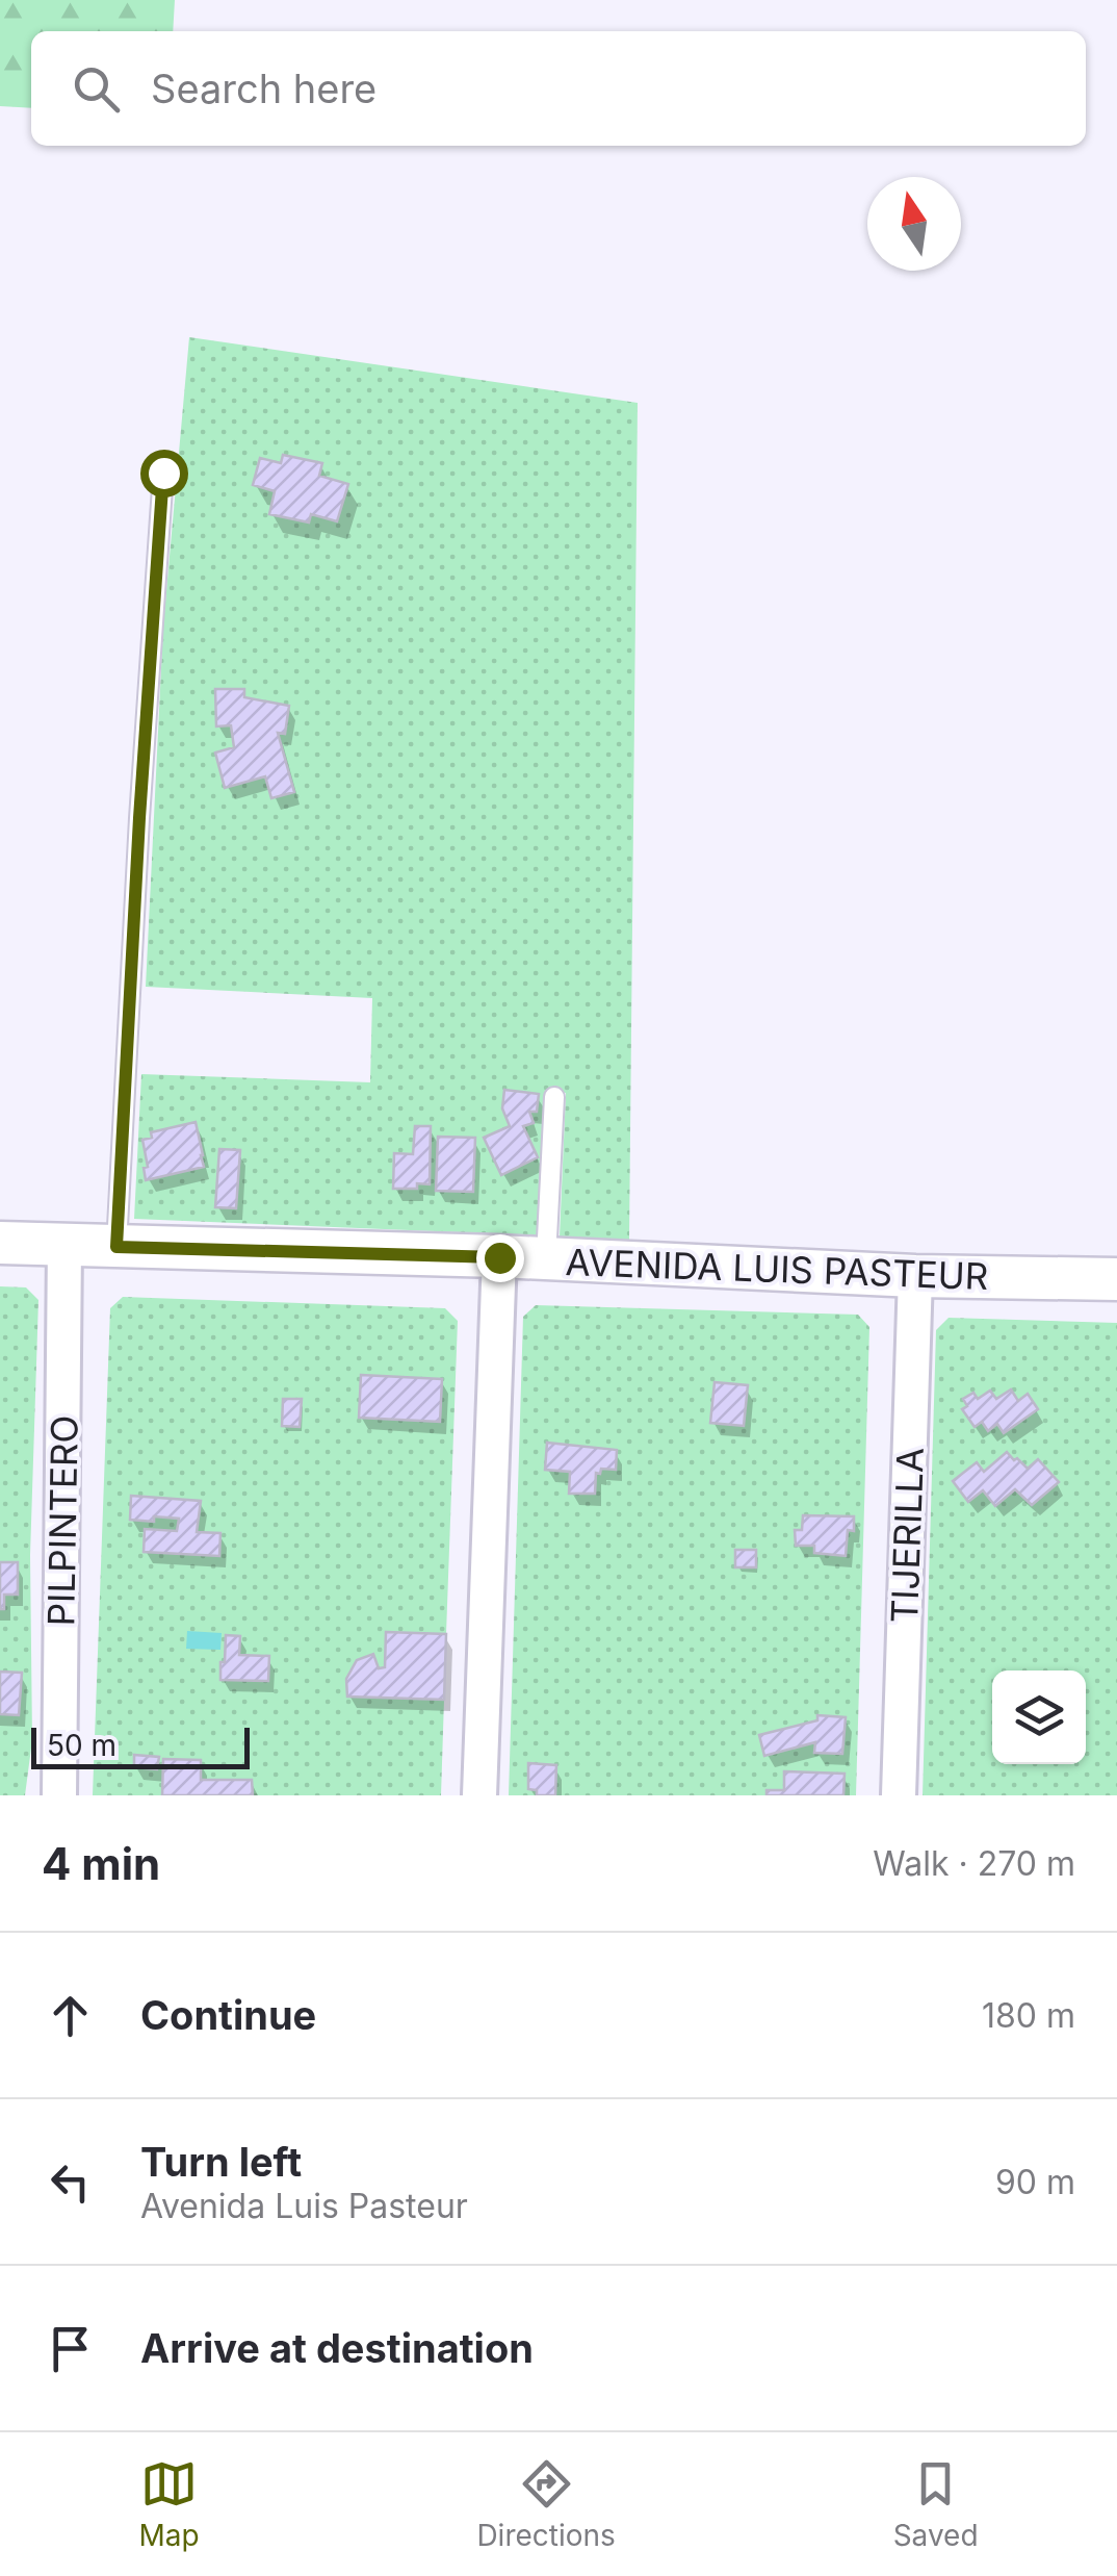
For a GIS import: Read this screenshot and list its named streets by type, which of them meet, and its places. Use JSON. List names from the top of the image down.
{
  "streets": {
    "street": ["AVENIDA LUIS PASTEUR", "PILPINTERO", "TIJERILLA"]
  },
  "crossings": [
    ["AVENIDA LUIS PASTEUR", "PILPINTERO"],
    ["AVENIDA LUIS PASTEUR", "TIJERILLA"]
  ],
  "scale_bar": "50 m",
  "north": "top",
  "page": {
    "search": "Search here",
    "scale": "50 m",
    "heading": ["4 min", "Walk · 270 m"],
    "list": [
      ["Continue", "180 m"],
      ["Turn left", "Avenida Luis Pasteur", "90 m"],
      "Arrive at destination"
    ],
    "nav": ["Map", "Directions", "Saved"]
  }
}
